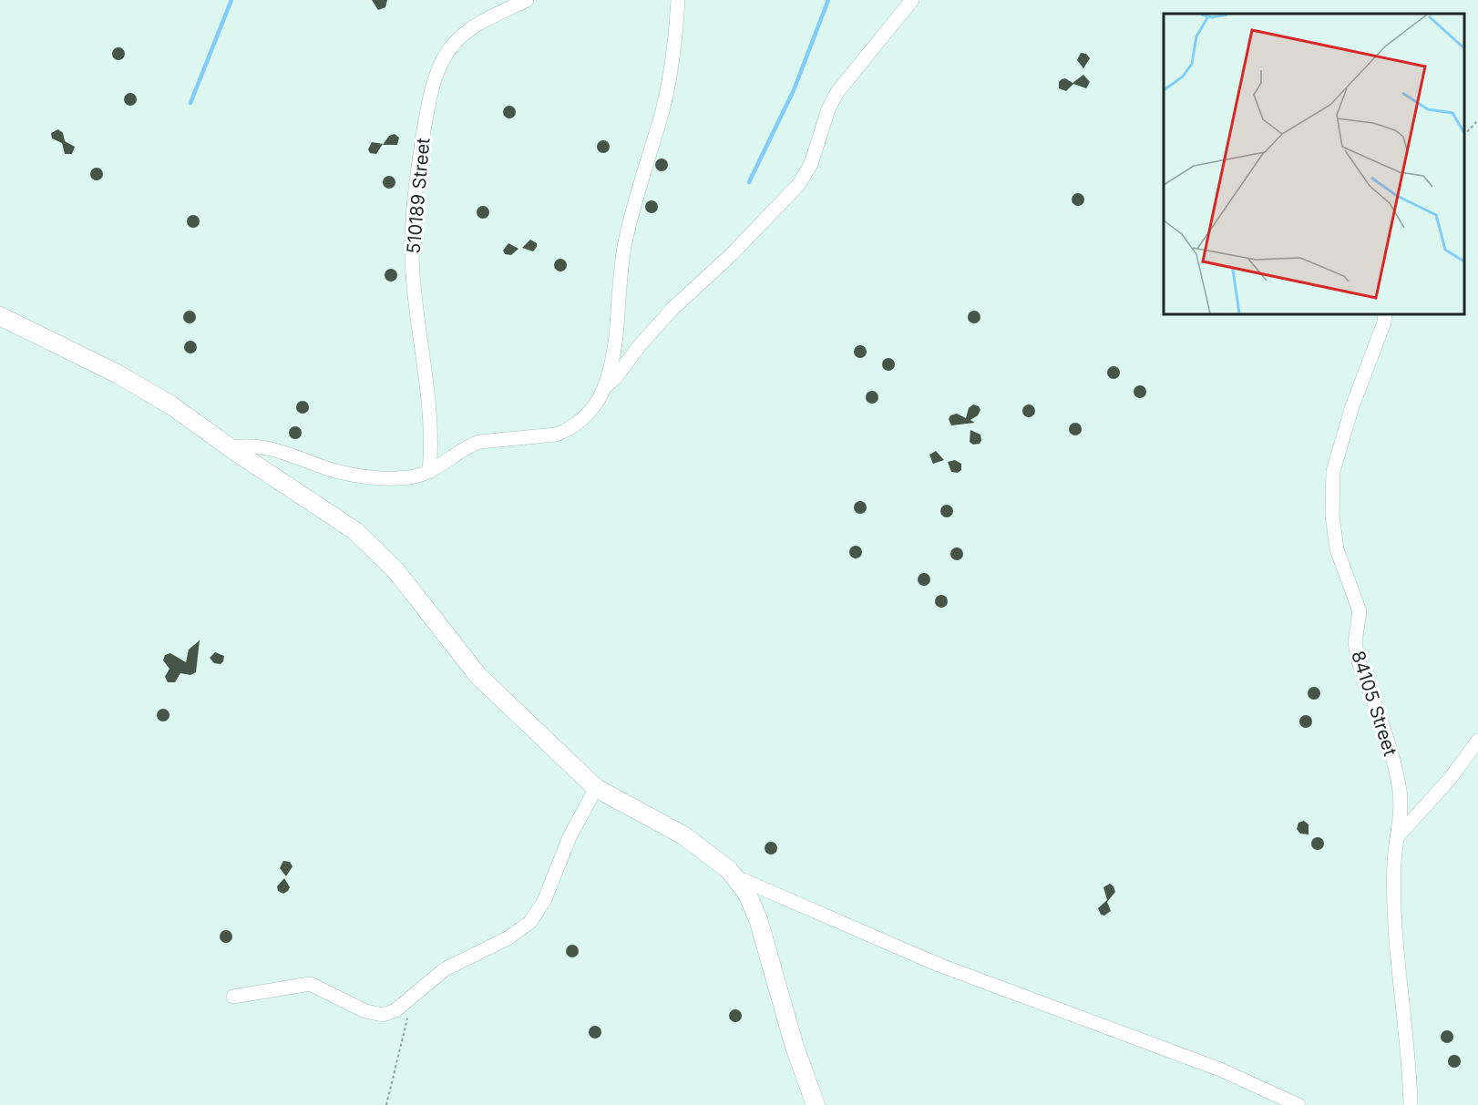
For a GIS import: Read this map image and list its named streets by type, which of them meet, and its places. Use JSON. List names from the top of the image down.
{
  "streets": {
    "street": ["510189 Street", "84105 Street"]
  }
}
